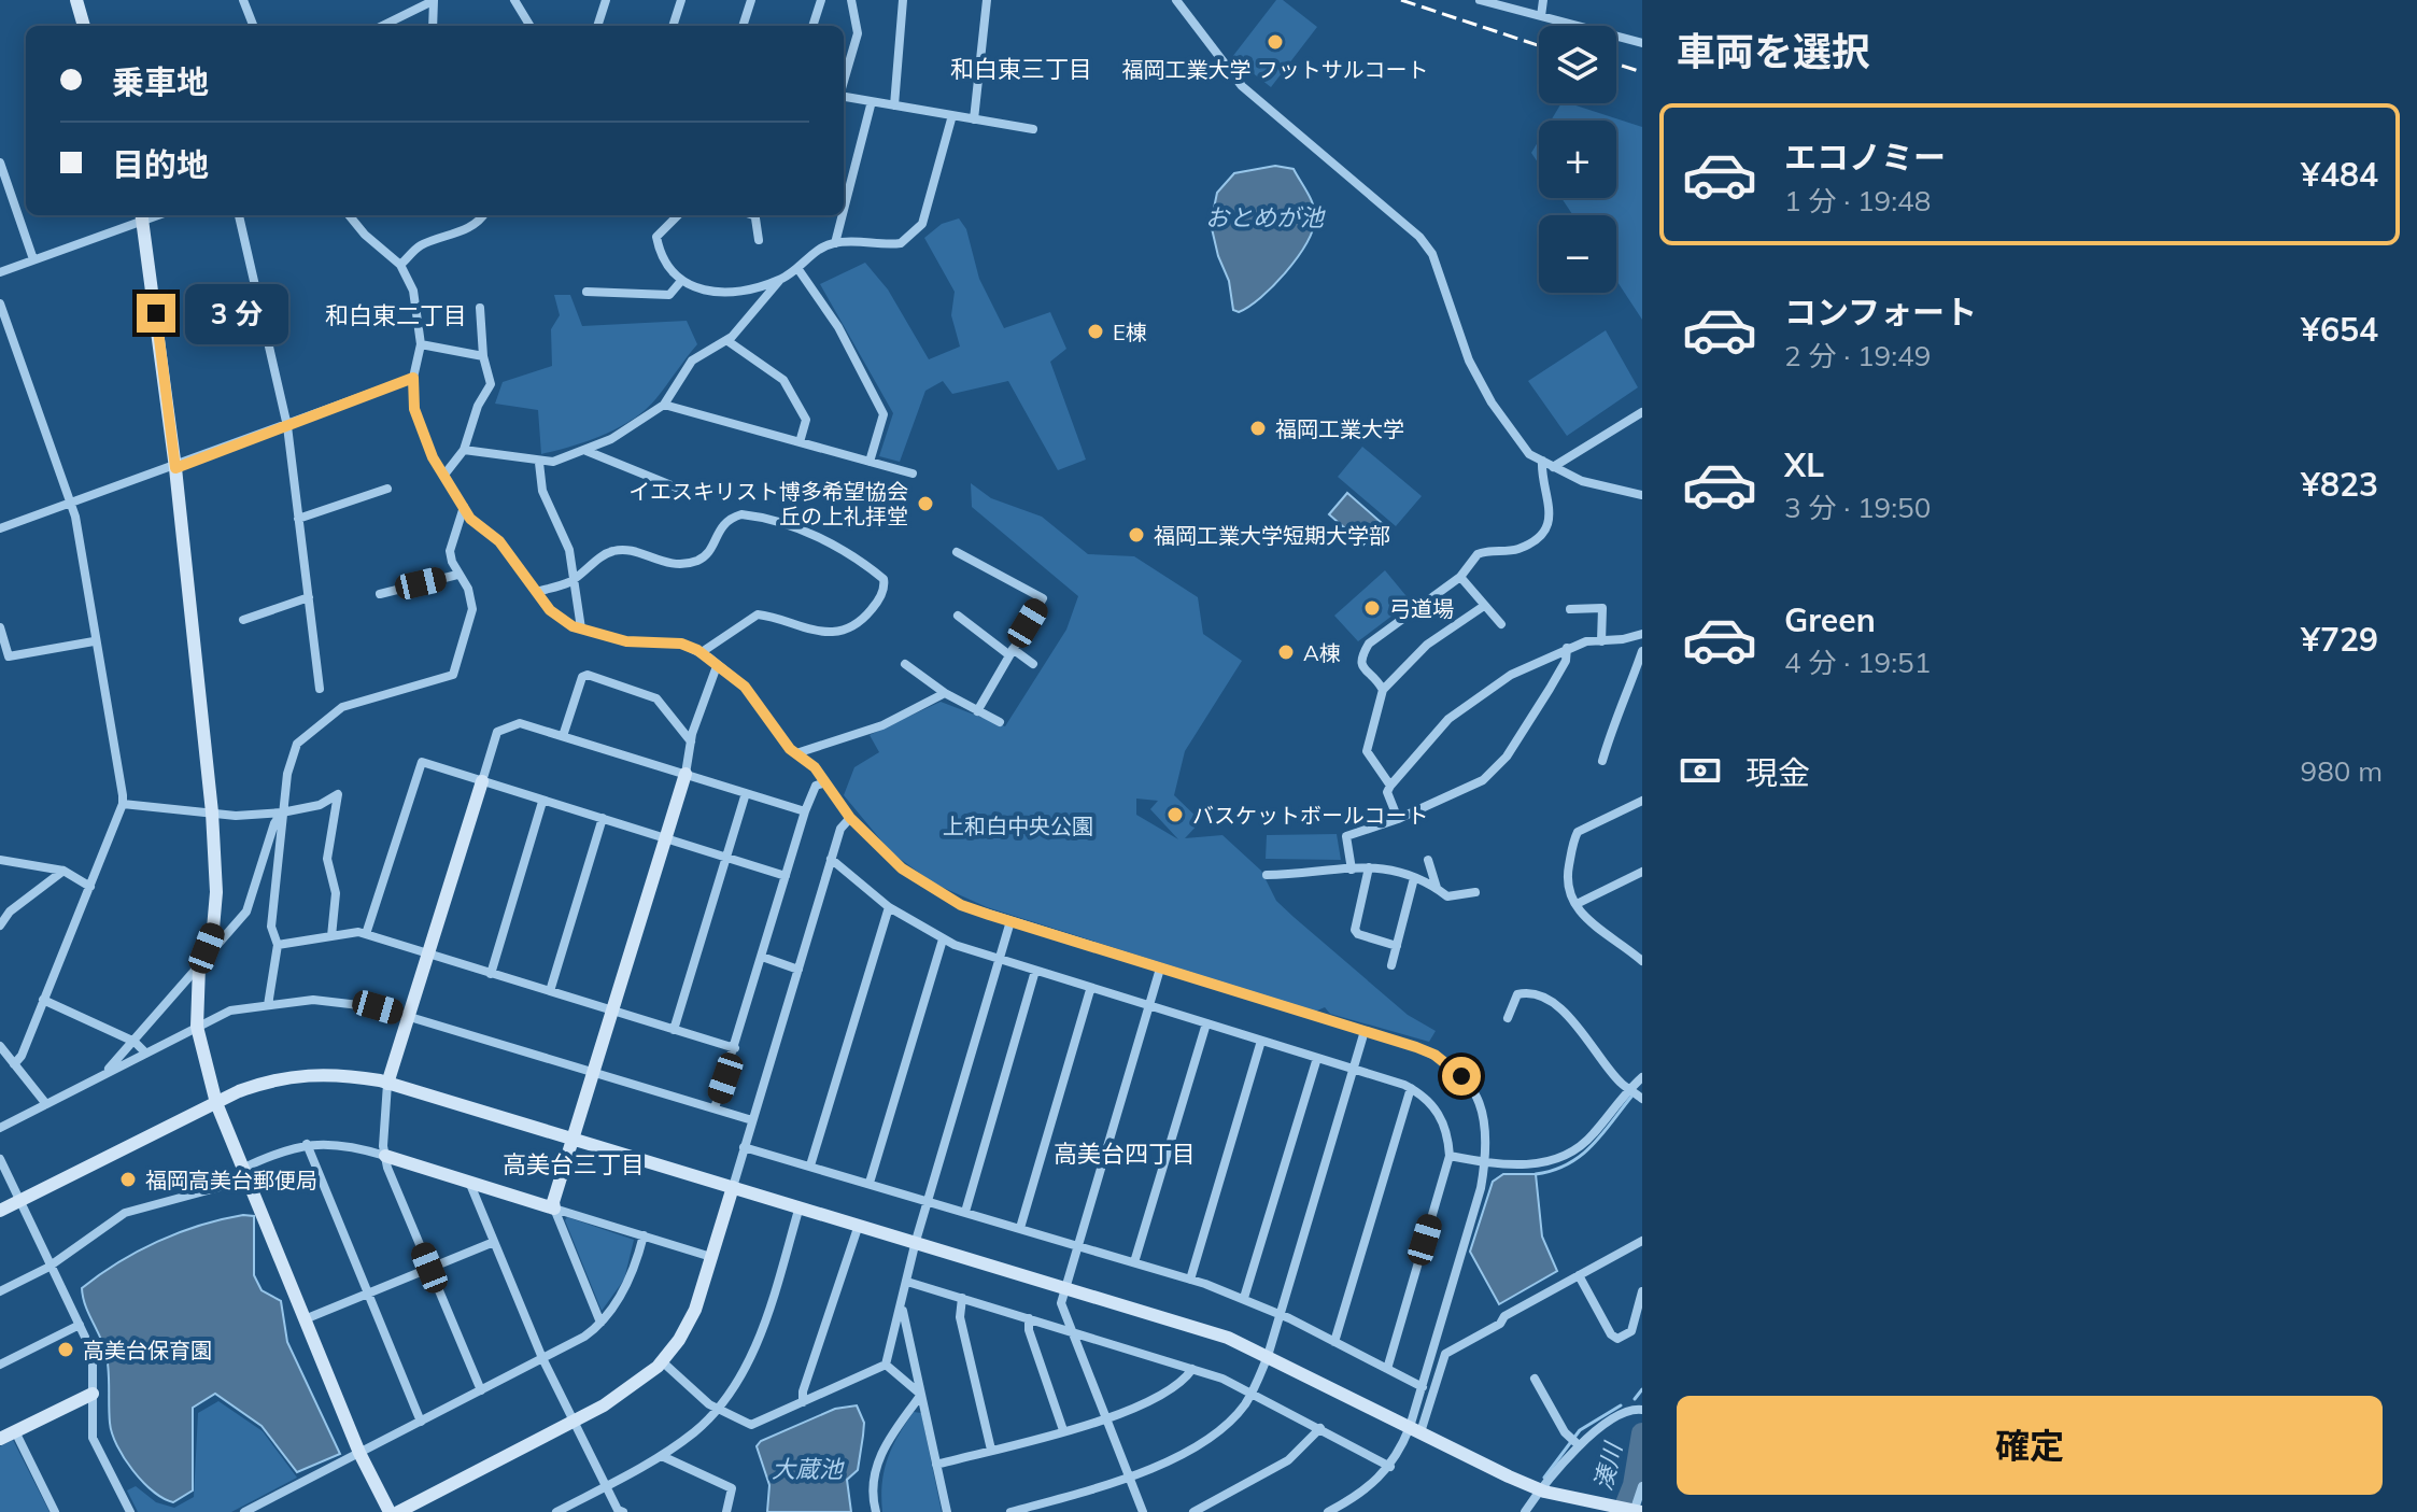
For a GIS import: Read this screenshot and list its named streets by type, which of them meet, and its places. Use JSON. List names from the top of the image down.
{
  "districts": [
    "和白東三丁目",
    "和白東二丁目",
    "高美台四丁目",
    "高美台三丁目"
  ],
  "water": ["おとめが池", "湊川", "大蔵池"],
  "parks": ["上和白中央公園"],
  "places": [
    "福岡工業大学 フットサルコート",
    "E棟",
    "福岡工業大学",
    "イエスキリスト博多希望協会 丘の上礼拝堂",
    "福岡工業大学短期大学部",
    "弓道場",
    "A棟",
    "バスケットボールコート",
    "福岡高美台郵便局",
    "高美台保育園"
  ],
  "page": {
    "heading": "車両を選択",
    "map_buttons": ["+", "−"],
    "banner": ["乗車地", "目的地"],
    "list": [
      {
        "name": "エコノミー",
        "note": "1 分 · 19:48",
        "value": "¥484"
      },
      {
        "name": "コンフォート",
        "note": "2 分 · 19:49",
        "value": "¥654"
      },
      {
        "name": "XL",
        "note": "3 分 · 19:50",
        "value": "¥823"
      },
      {
        "name": "Green",
        "note": "4 分 · 19:51",
        "value": "¥729"
      }
    ],
    "bubble": "3 分",
    "pay": ["現金", "980 m"],
    "buttons": "確定"
  }
}
